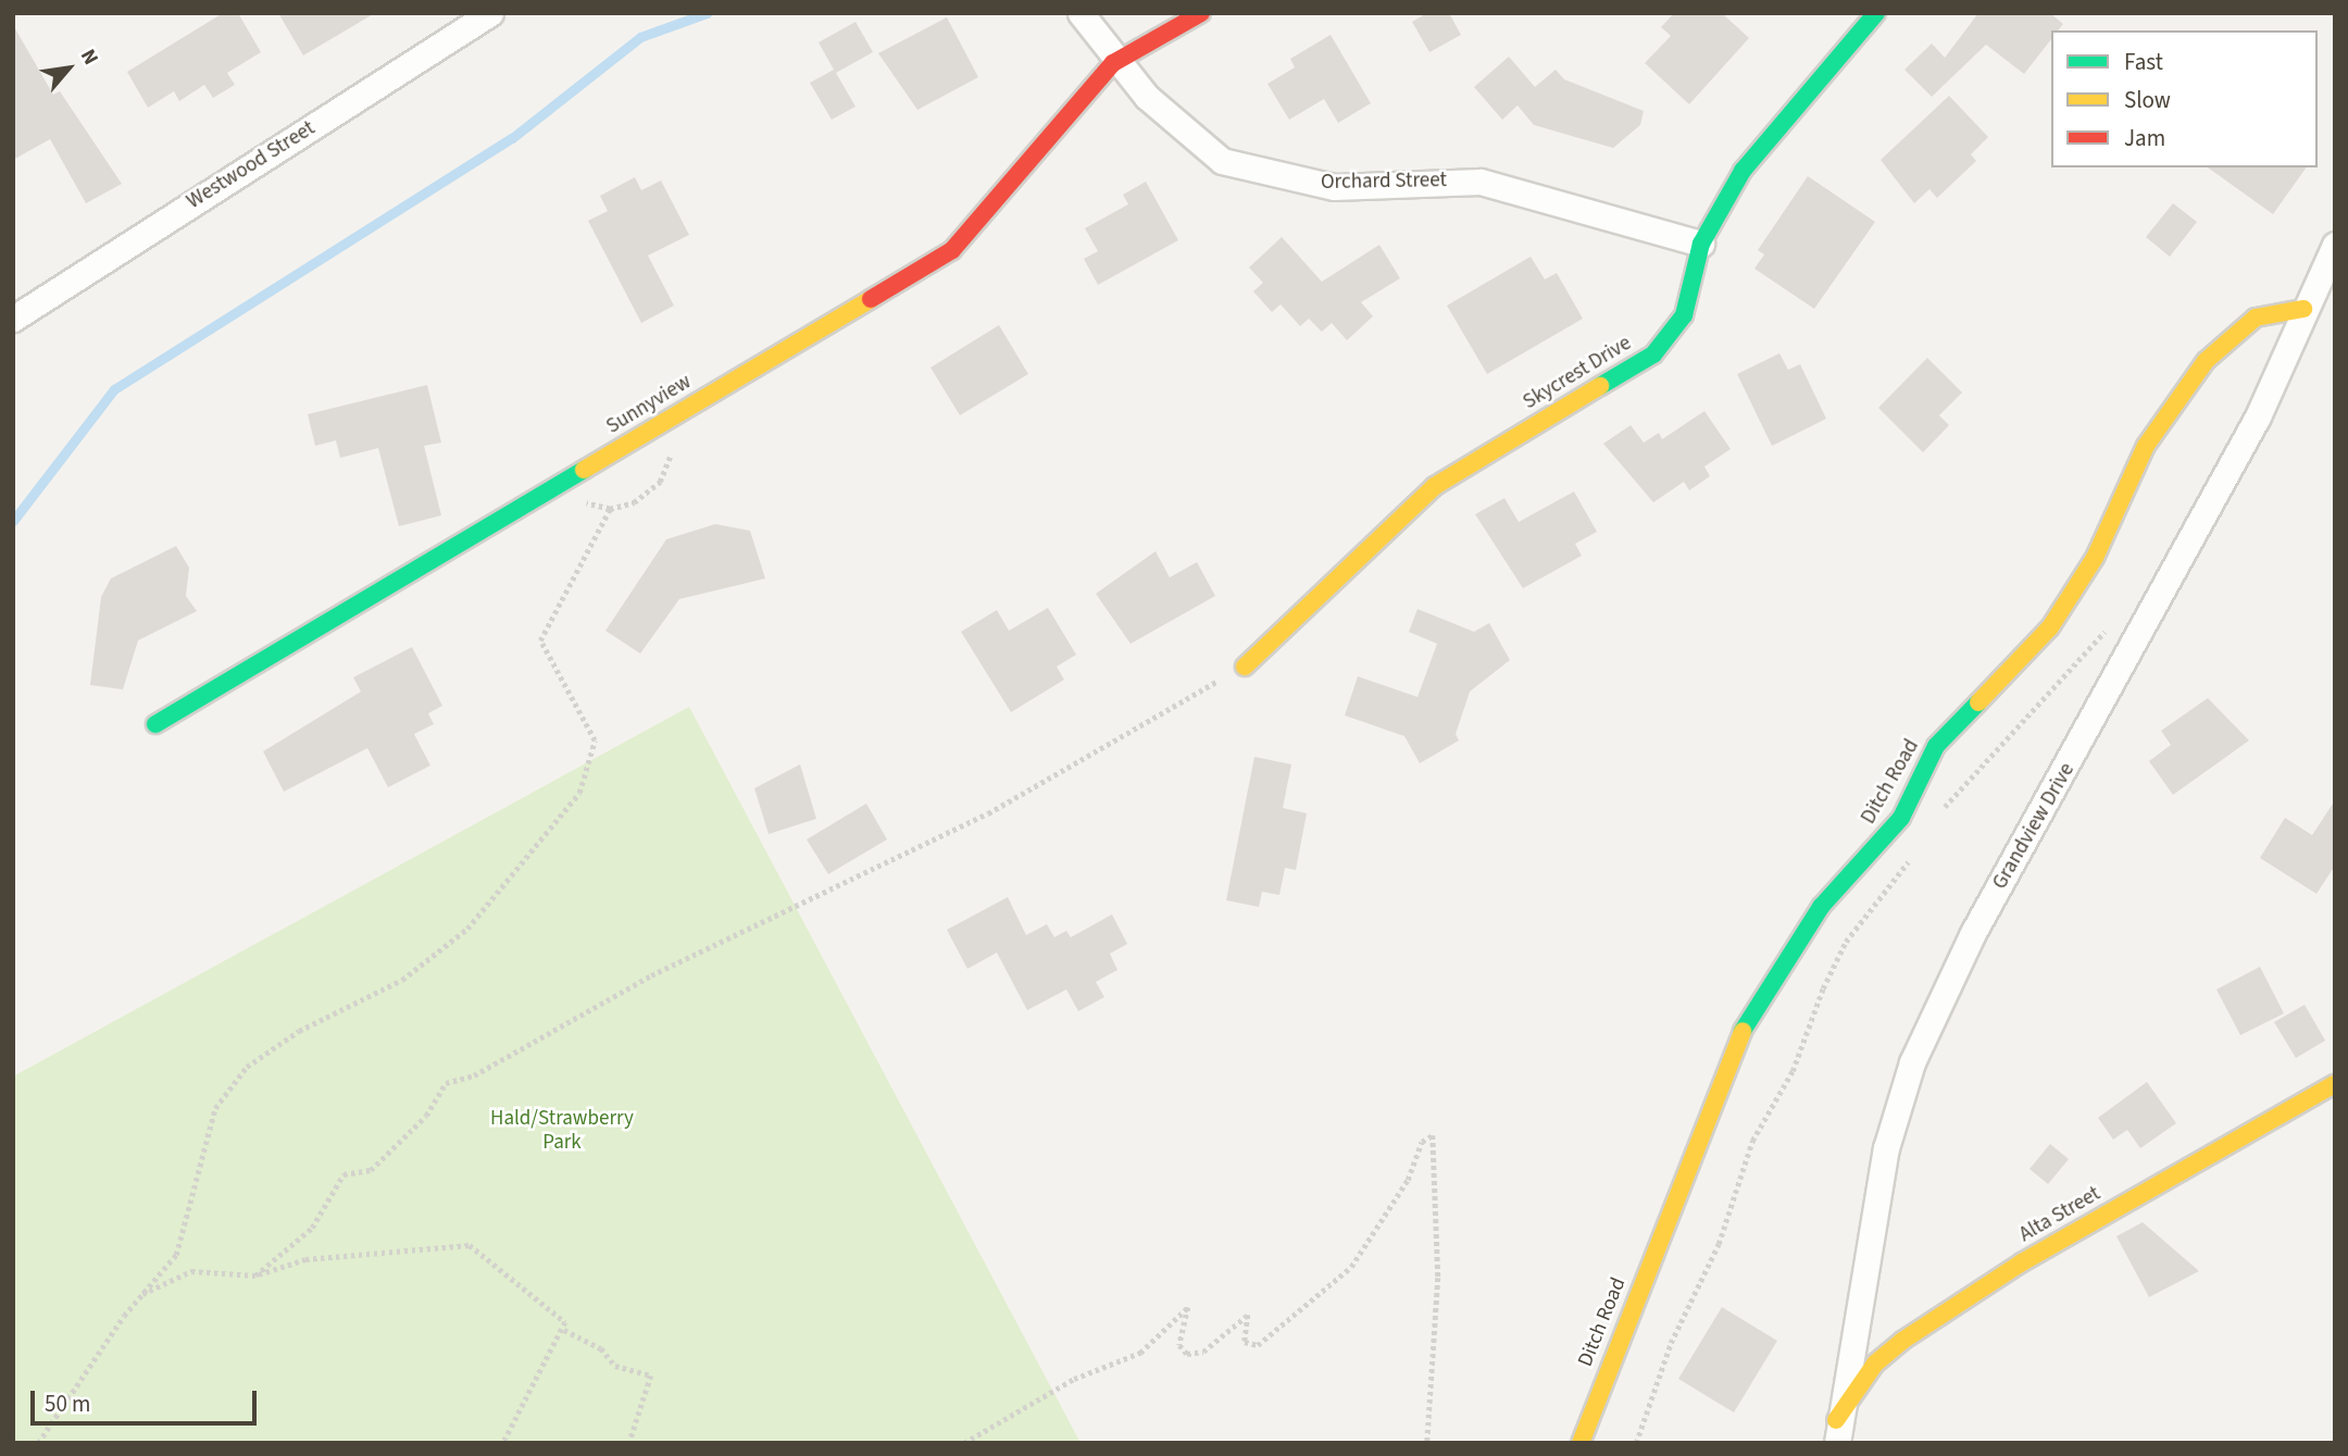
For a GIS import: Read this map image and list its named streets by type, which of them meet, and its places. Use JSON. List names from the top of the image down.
{
  "streets": {
    "street": [
      "Westwood Street",
      "Orchard Street",
      "Skycrest Drive",
      "Sunnyview",
      "Ditch Road",
      "Grandview Drive",
      "Alta Street"
    ]
  },
  "crossings": [
    ["Orchard Street", "Skycrest Drive"],
    ["Orchard Street", "Sunnyview"],
    ["Ditch Road", "Grandview Drive"],
    ["Grandview Drive", "Alta Street"]
  ],
  "parks": ["Hald/Strawberry Park"],
  "legend": ["Fast", "Slow", "Jam"],
  "scale_bar": "50 m",
  "north": "top right"
}
